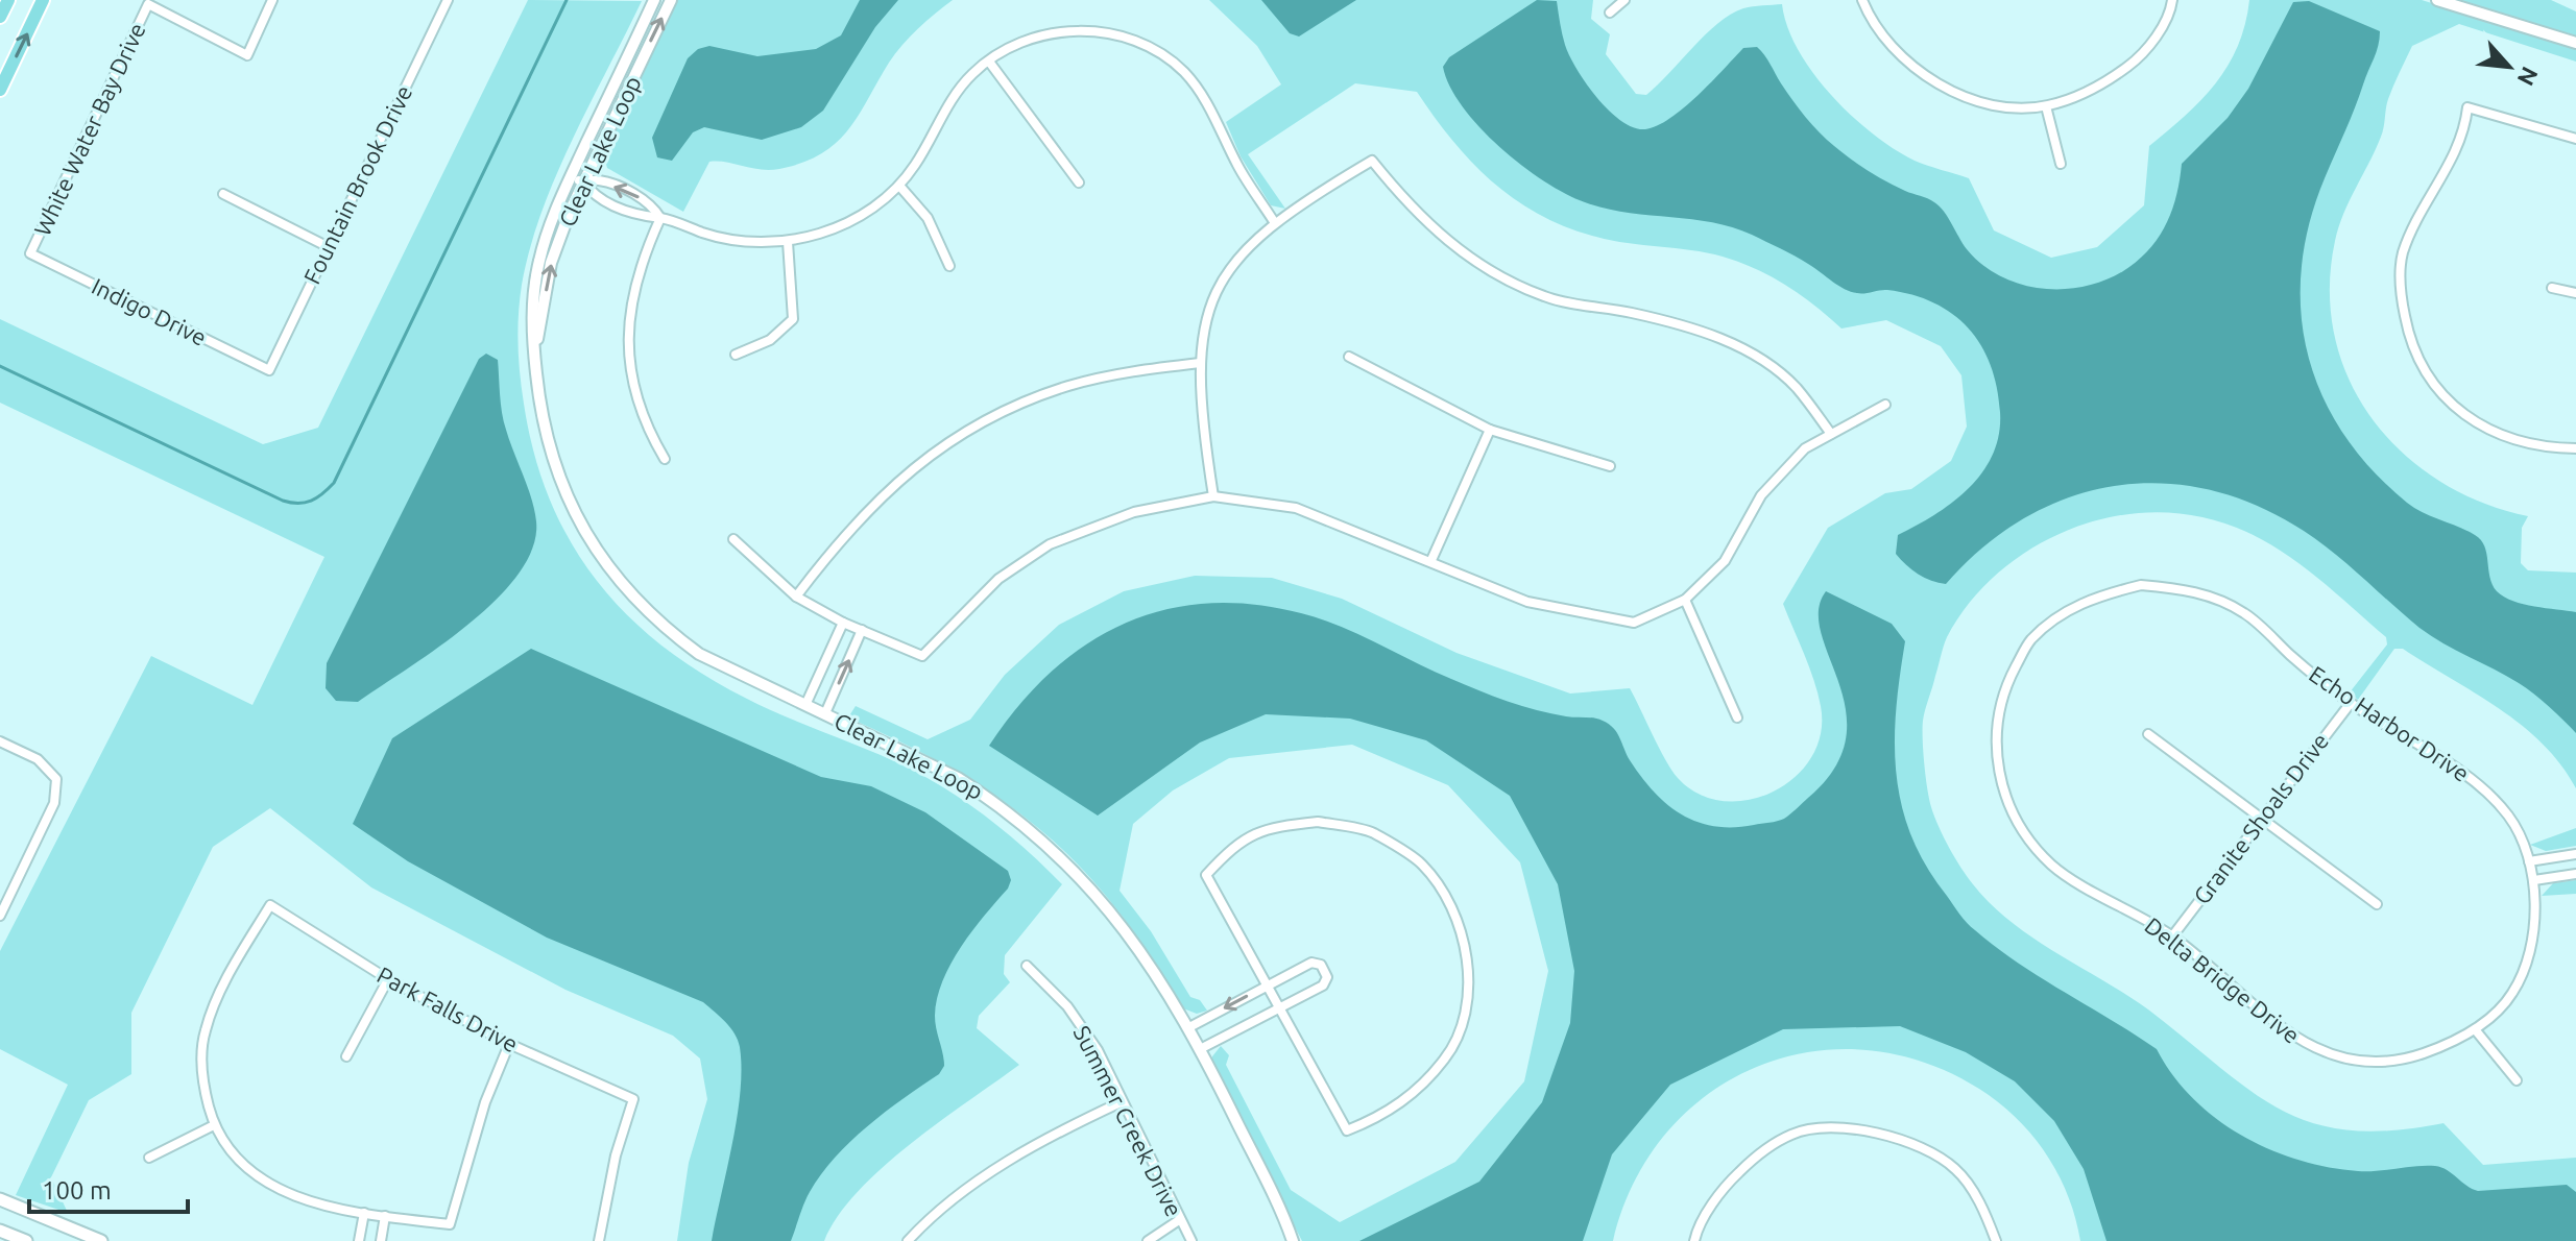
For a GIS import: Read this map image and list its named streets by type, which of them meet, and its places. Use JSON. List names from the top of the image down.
{
  "streets": {
    "street": [
      "White Water Bay Drive",
      "Clear Lake Loop",
      "Fountain Brook Drive",
      "Indigo Drive",
      "Echo Harbor Drive",
      "Granite Shoals Drive",
      "Delta Bridge Drive",
      "Park Falls Drive",
      "Summer Creek Drive"
    ]
  },
  "crossings": [
    ["White Water Bay Drive", "Indigo Drive"],
    ["Fountain Brook Drive", "Indigo Drive"],
    ["Echo Harbor Drive", "Granite Shoals Drive"],
    ["Echo Harbor Drive", "Delta Bridge Drive"],
    ["Granite Shoals Drive", "Delta Bridge Drive"]
  ],
  "scale_bar": "100 m",
  "north": "bottom right"
}
